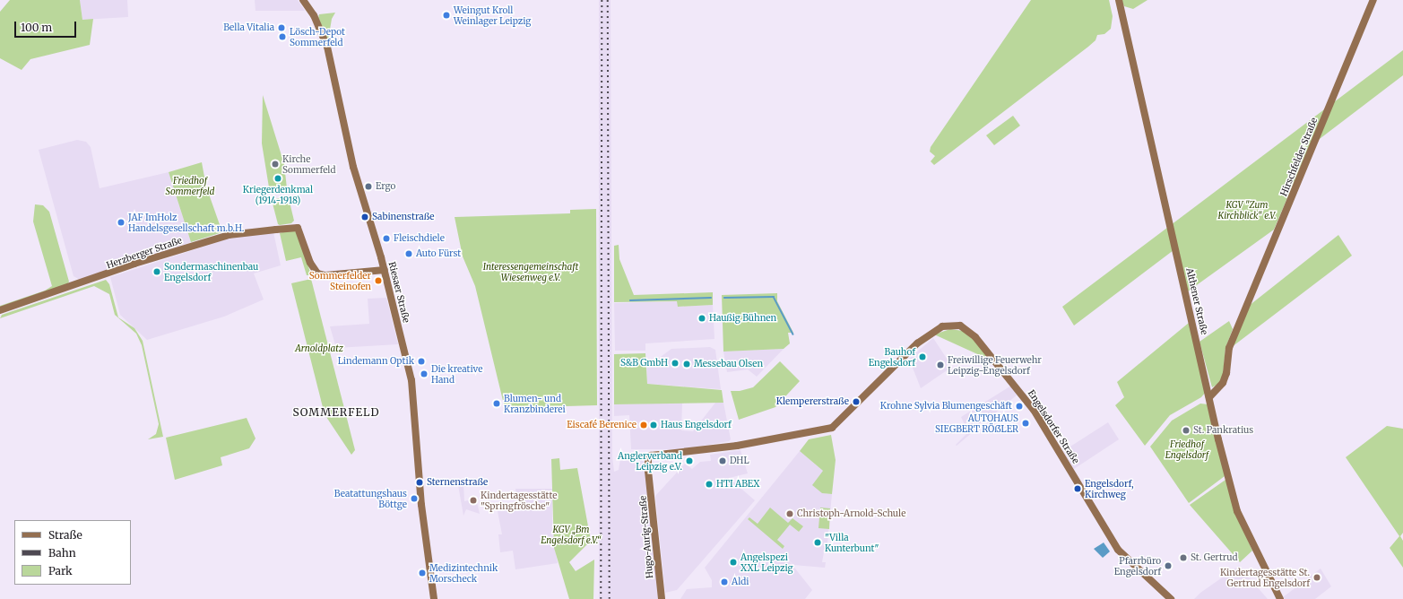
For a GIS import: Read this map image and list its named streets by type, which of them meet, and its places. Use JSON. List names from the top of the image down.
{
  "streets": {
    "main road": [
      "Hirschfelder Straße",
      "Herzberger Straße",
      "Riesaer Straße",
      "Althener Straße",
      "Engelsdorfer Straße",
      "Hugo-Aurig-Straße"
    ]
  },
  "crossings": [
    ["Hirschfelder Straße", "Althener Straße"],
    ["Herzberger Straße", "Riesaer Straße"],
    ["Engelsdorfer Straße", "Hugo-Aurig-Straße"]
  ],
  "districts": ["SOMMERFELD"],
  "parks": [
    "Friedhof Sommerfeld",
    "KGV \"Zum Kirchblick\" e.V.",
    "Interessengemeinschaft Wiesenweg e.V.",
    "Arnoldplatz",
    "Friedhof Engelsdorf",
    "KGV „Bm Engelsdorf e.V.“"
  ],
  "places": [
    "Weingut Kroll Weinlager Leipzig",
    "Bella Vitalia",
    "Lösch-Depot Sommerfeld",
    "Kirche Sommerfeld",
    "Kriegerdenkmal (1914-1918)",
    "Ergo",
    "Sabinenstraße",
    "JAF ImHolz Handelsgesellschaft m.b.H.",
    "Fleischdiele",
    "Auto Fürst",
    "Sondermaschinenbau Engelsdorf",
    "Sommerfelder Steinofen",
    "Haußig Bühnen",
    "Bauhof Engelsdorf",
    "Lindemann Optik",
    "S&B GmbH",
    "Messebau Olsen",
    "Freiwillige Feuerwehr Leipzig-Engelsdorf",
    "Die kreative Hand",
    "Klempererstraße",
    "Blumen- und Kranzbinderei",
    "Krohne Sylvia Blumengeschäft",
    "AUTOHAUS SIEGBERT RÖßLER",
    "Eiscafé Berenice",
    "Haus Engelsdorf",
    "St. Pankratius",
    "Anglerverband Leipzig e.V.",
    "DHL",
    "Sternenstraße",
    "HTI ABEX",
    "Engelsdorf, Kirchweg",
    "Beatattungshaus Böttge",
    "Kindertagesstätte \"Springfrösche\"",
    "Christoph-Arnold-Schule",
    "\"Villa Kunterbunt\"",
    "St. Gertrud",
    "Angelspezi XXL Leipzig",
    "Pfarrbüro Engelsdorf",
    "Medizintechnik Morscheck",
    "Kindertagesstätte St. Gertrud Engelsdorf",
    "Aldi"
  ],
  "legend": ["Straße", "Bahn", "Park"],
  "scale_bar": "100 m"
}
